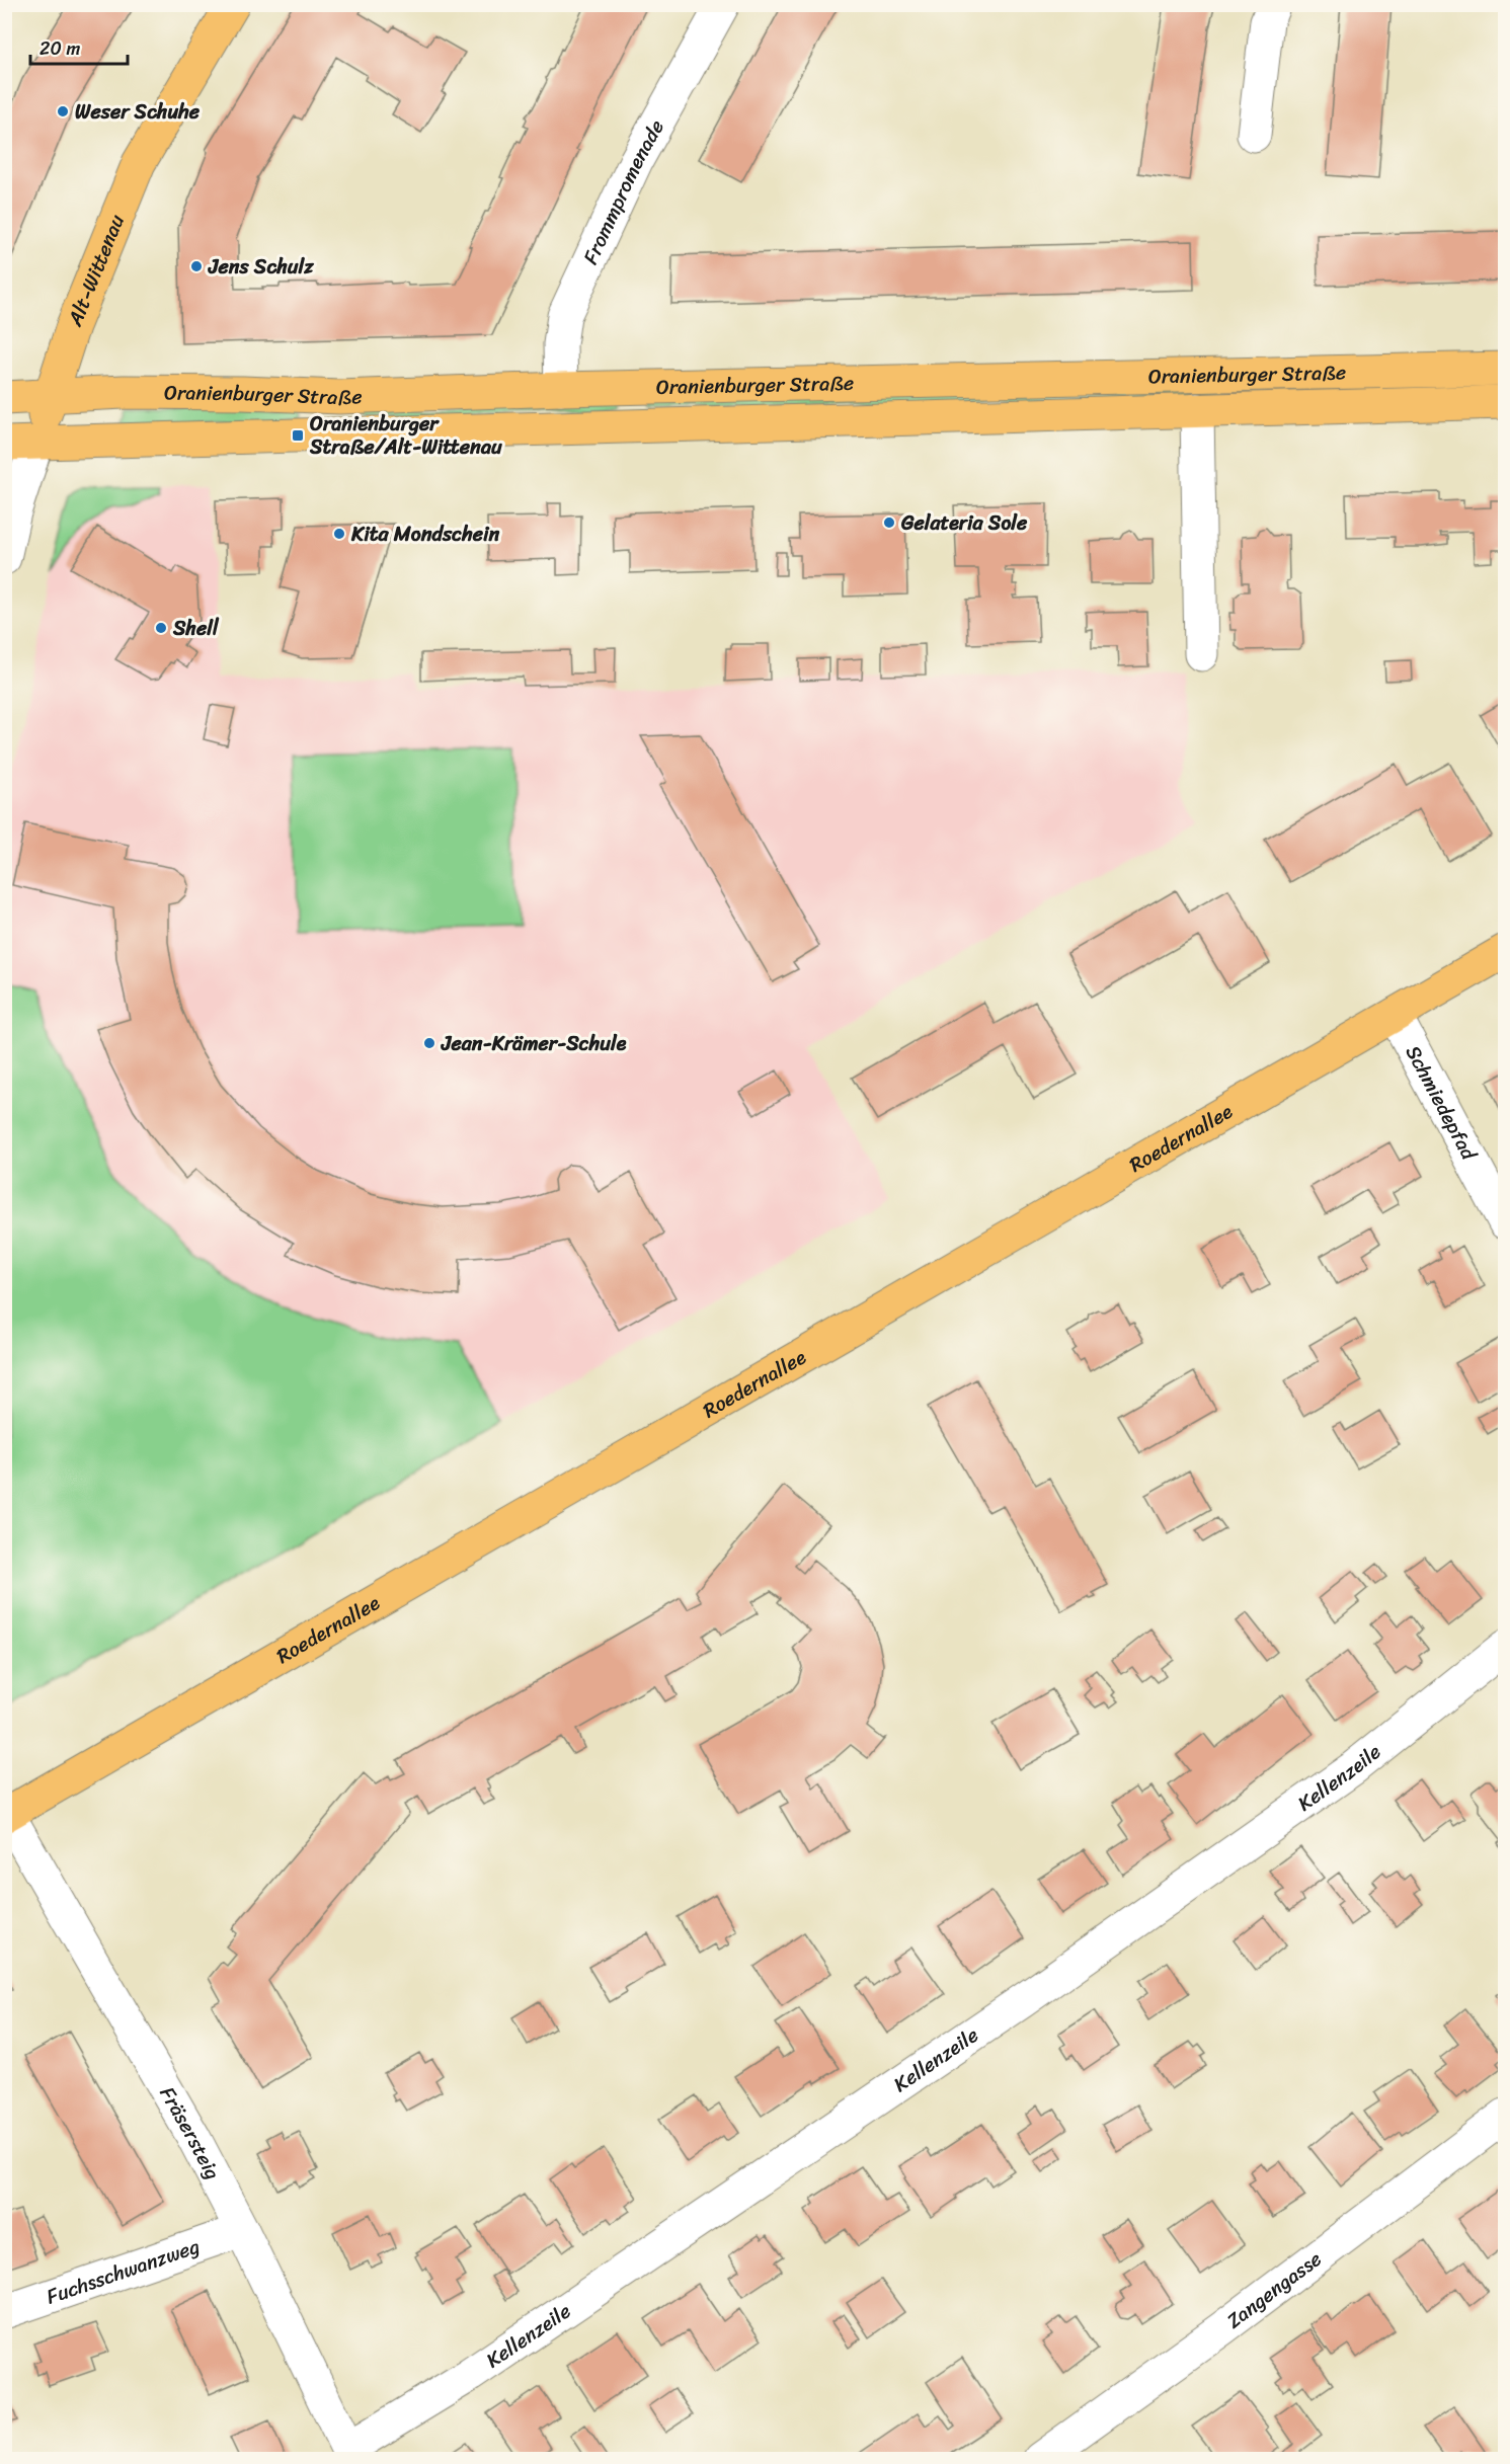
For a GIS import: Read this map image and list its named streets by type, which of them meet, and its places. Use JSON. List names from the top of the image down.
{
  "streets": {
    "main road": ["Alt-Wittenau", "Oranienburger Straße", "Roedernallee"],
    "street": [
      "Frommpromenade",
      "Schmiedepfad",
      "Kellenzeile",
      "Fräsersteig",
      "Fuchsschwanzweg",
      "Zangengasse"
    ]
  },
  "crossings": [
    ["Frommpromenade", "Oranienburger Straße"],
    ["Alt-Wittenau", "Oranienburger Straße"],
    ["Schmiedepfad", "Roedernallee"],
    ["Roedernallee", "Fräsersteig"],
    ["Kellenzeile", "Fräsersteig"],
    ["Fräsersteig", "Fuchsschwanzweg"]
  ],
  "places": {
    "other": [
      "Weser Schuhe",
      "Jens Schulz",
      "Gelateria Sole",
      "Kita Mondschein",
      "Shell",
      "Jean-Krämer-Schule"
    ],
    "transit": ["Oranienburger Straße/Alt-Wittenau"]
  },
  "scale_bar": "20 m"
}
